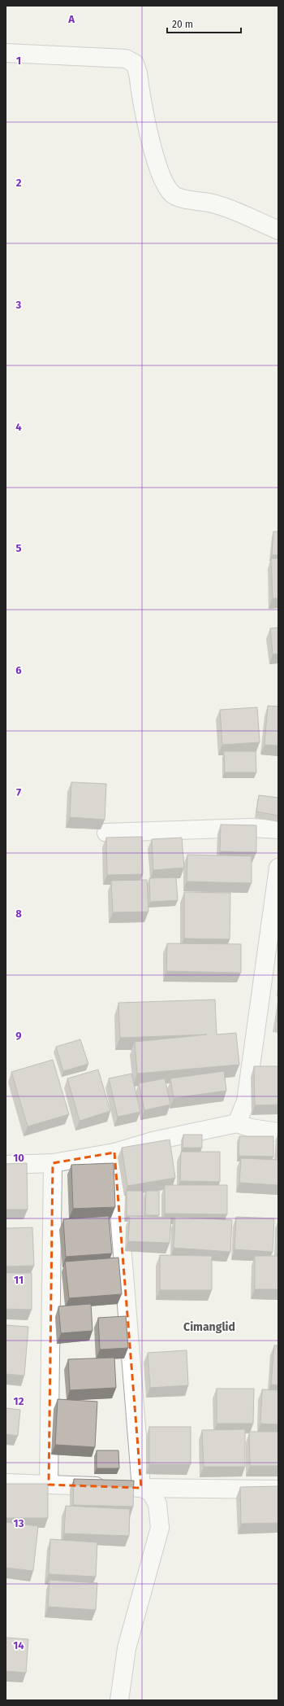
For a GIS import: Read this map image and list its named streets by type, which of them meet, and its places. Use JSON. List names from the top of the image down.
{
  "districts": ["Cimanglid"],
  "scale_bar": "20 m",
  "grid": {
    "columns": ["A"],
    "rows": [
      "1",
      "2",
      "3",
      "4",
      "5",
      "6",
      "7",
      "8",
      "9",
      "10",
      "11",
      "12",
      "13",
      "14"
    ]
  }
}
